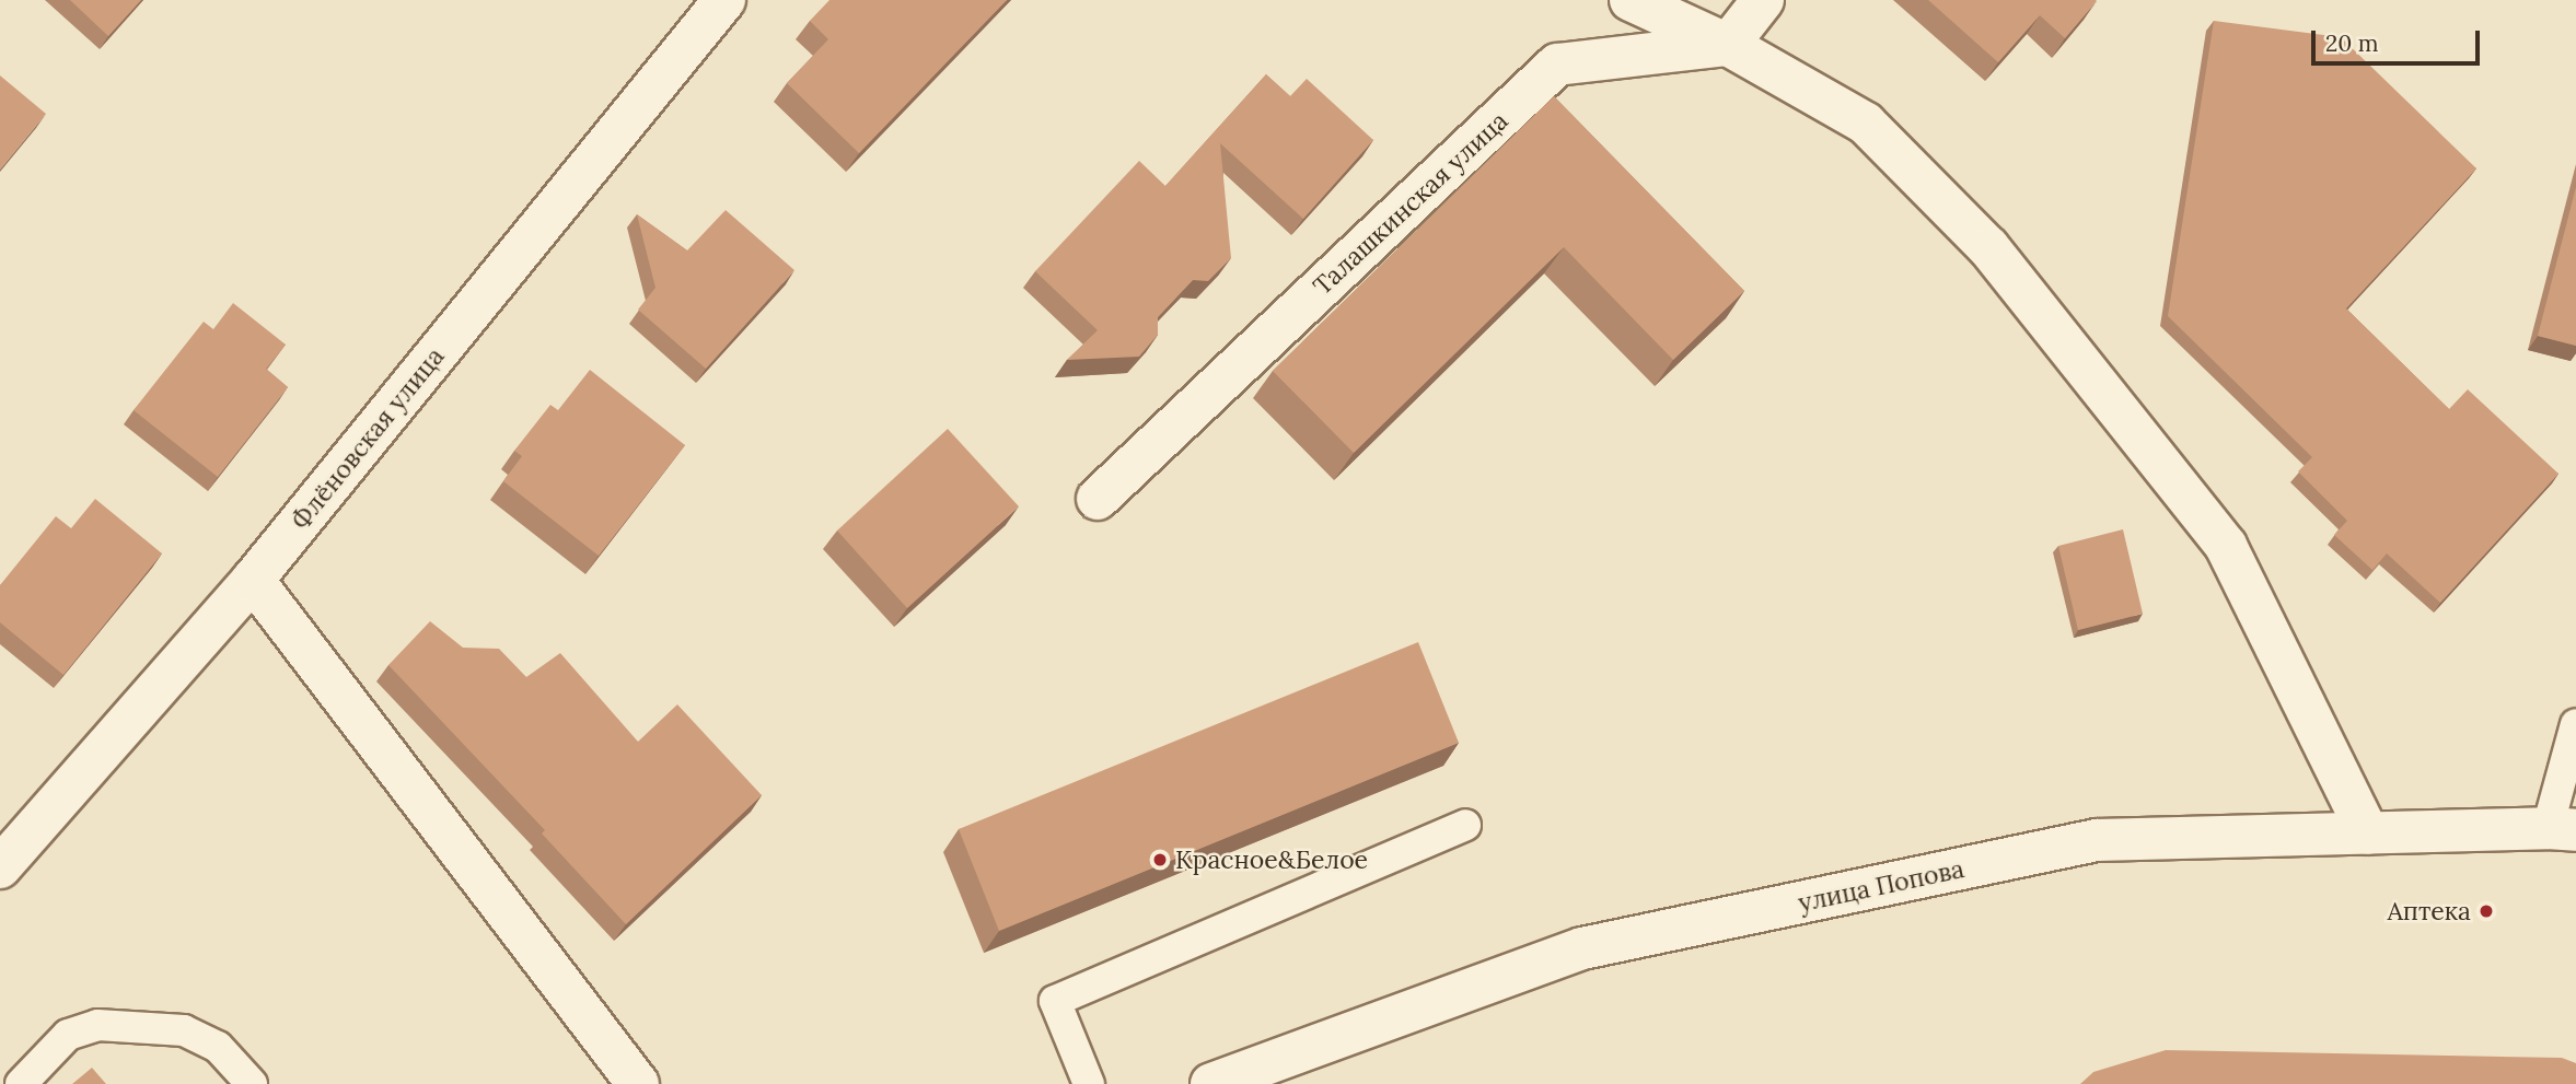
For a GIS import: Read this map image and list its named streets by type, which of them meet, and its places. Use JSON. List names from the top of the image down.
{
  "streets": {
    "street": ["Талашкинская улица", "Флёновская улица", "улица Попова"]
  },
  "places": ["Красное&Белое", "Аптека"],
  "scale_bar": "20 m"
}
